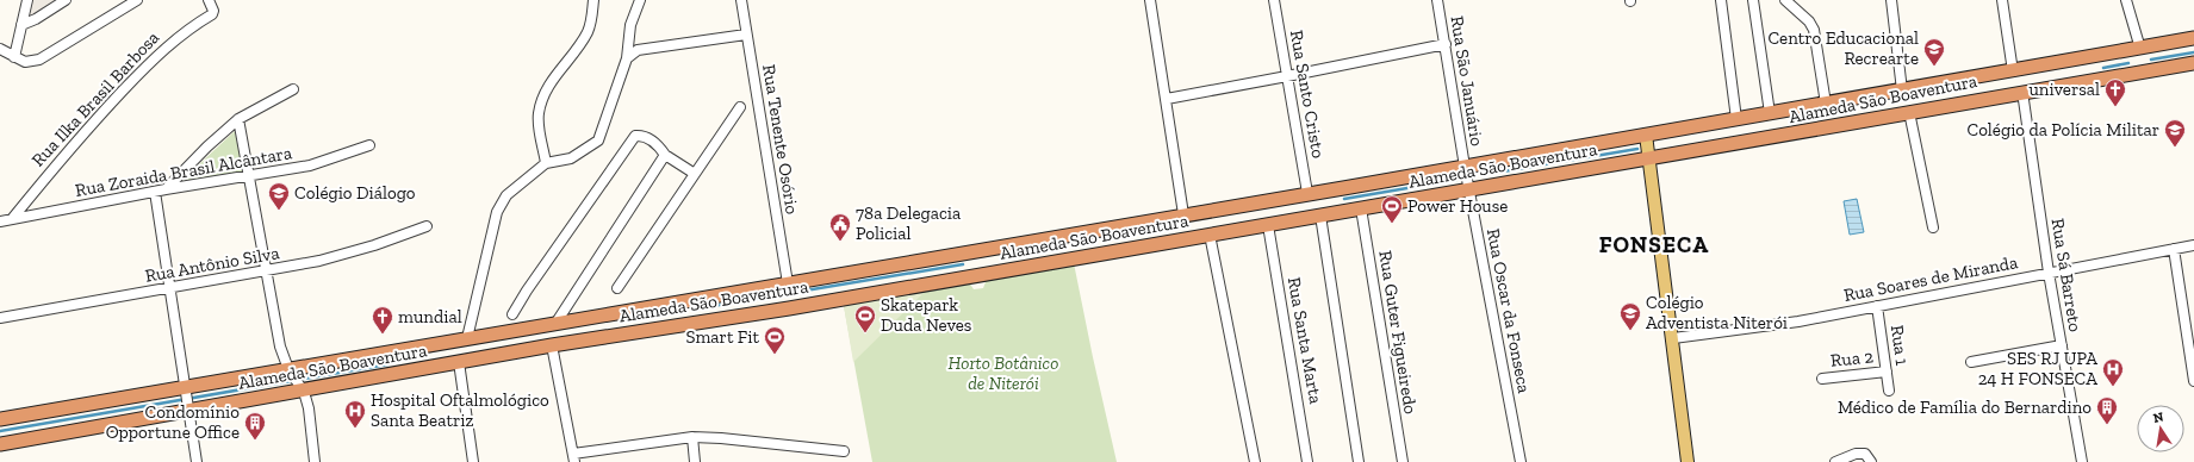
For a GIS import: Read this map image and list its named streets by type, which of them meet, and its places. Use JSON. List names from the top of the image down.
{
  "streets": {
    "highway": ["Alameda São Boaventura"],
    "street": [
      "Rua São Januário",
      "Rua Santo Cristo",
      "Rua Ilka Brasil Barbosa",
      "Rua Tenente Osório",
      "Rua Zoraida Brasil Alcântara",
      "Rua Antônio Silva",
      "Rua Sá Barreto",
      "Rua Soares de Miranda",
      "Rua Oscar da Fonseca",
      "Rua Guter Figueiredo",
      "Rua Santa Marta",
      "Rua 1",
      "Rua 2"
    ]
  },
  "crossings": [
    ["Rua São Januário", "Alameda São Boaventura"],
    ["Rua São Januário", "Rua Oscar da Fonseca"],
    ["Rua Santo Cristo", "Alameda São Boaventura"],
    ["Rua Ilka Brasil Barbosa", "Rua Zoraida Brasil Alcântara"],
    ["Alameda São Boaventura", "Rua Tenente Osório"],
    ["Alameda São Boaventura", "Rua Sá Barreto"],
    ["Alameda São Boaventura", "Rua Oscar da Fonseca"],
    ["Alameda São Boaventura", "Rua Guter Figueiredo"],
    ["Alameda São Boaventura", "Rua Santa Marta"],
    ["Rua Sá Barreto", "Rua Soares de Miranda"],
    ["Rua Soares de Miranda", "Rua 1"],
    ["Rua 1", "Rua 2"]
  ],
  "districts": ["FONSECA"],
  "parks": ["Horto Botânico de Niterói"],
  "places": {
    "school or university": [
      "Centro Educacional Recrearte",
      "Colégio da Polícia Militar",
      "Colégio Diálogo",
      "Colégio Adventista Niterói"
    ],
    "church": ["universal", "mundial"],
    "sports": ["Power House", "Skatepark Duda Neves", "Smart Fit"],
    "public building": ["78a Delegacia Policial"],
    "hospital": ["SES RJ UPA 24 H FONSECA", "Hospital Oftalmológico Santa Beatriz"],
    "building": ["Médico de Família do Bernardino", "Condomínio Opportune Office"]
  },
  "north": "top"
}
